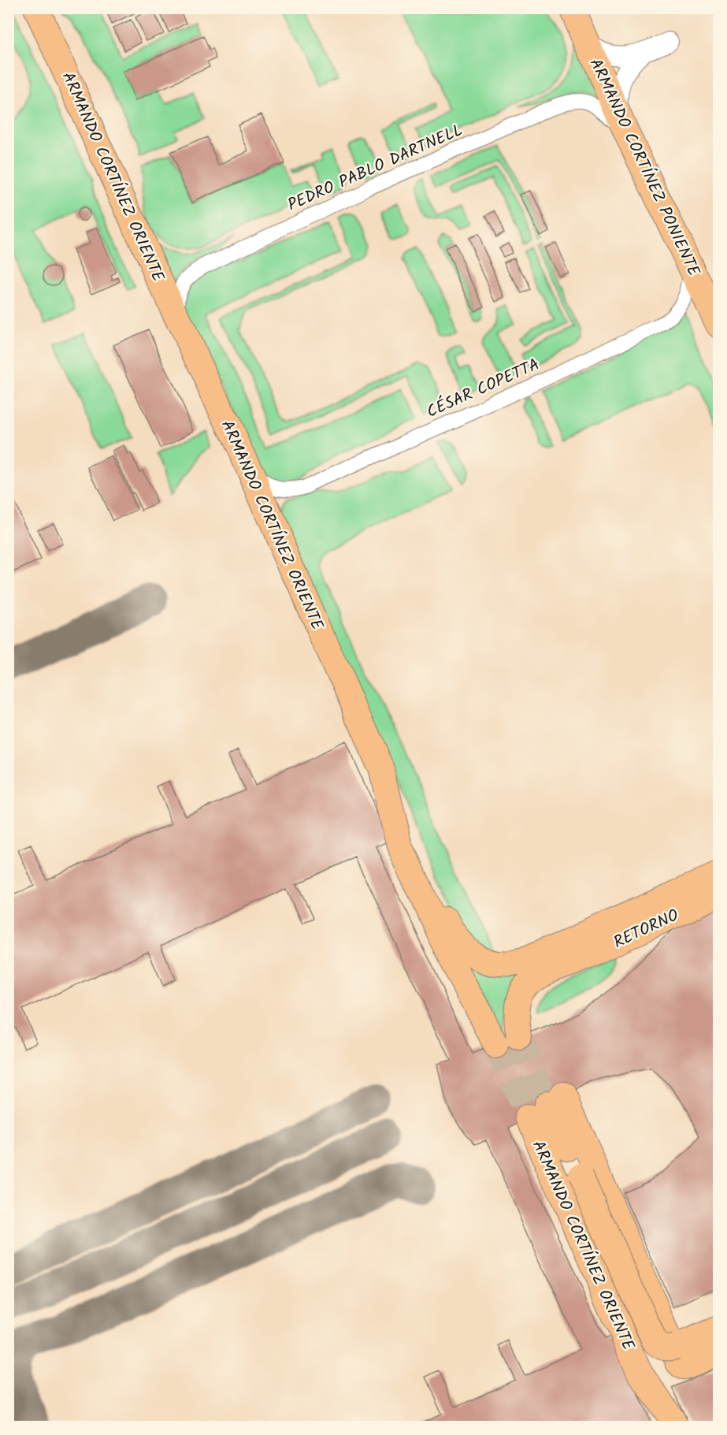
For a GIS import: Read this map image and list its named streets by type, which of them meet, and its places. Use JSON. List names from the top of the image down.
{
  "streets": {
    "highway": ["ARMANDO CORTÍNEZ PONIENTE", "ARMANDO CORTÍNEZ ORIENTE", "RETORNO"],
    "street": ["PEDRO PABLO DARTNELL", "CÉSAR COPETTA"]
  },
  "crossings": [
    ["PEDRO PABLO DARTNELL", "ARMANDO CORTÍNEZ PONIENTE"],
    ["PEDRO PABLO DARTNELL", "ARMANDO CORTÍNEZ ORIENTE"],
    ["ARMANDO CORTÍNEZ PONIENTE", "CÉSAR COPETTA"],
    ["ARMANDO CORTÍNEZ ORIENTE", "CÉSAR COPETTA"]
  ]
}
